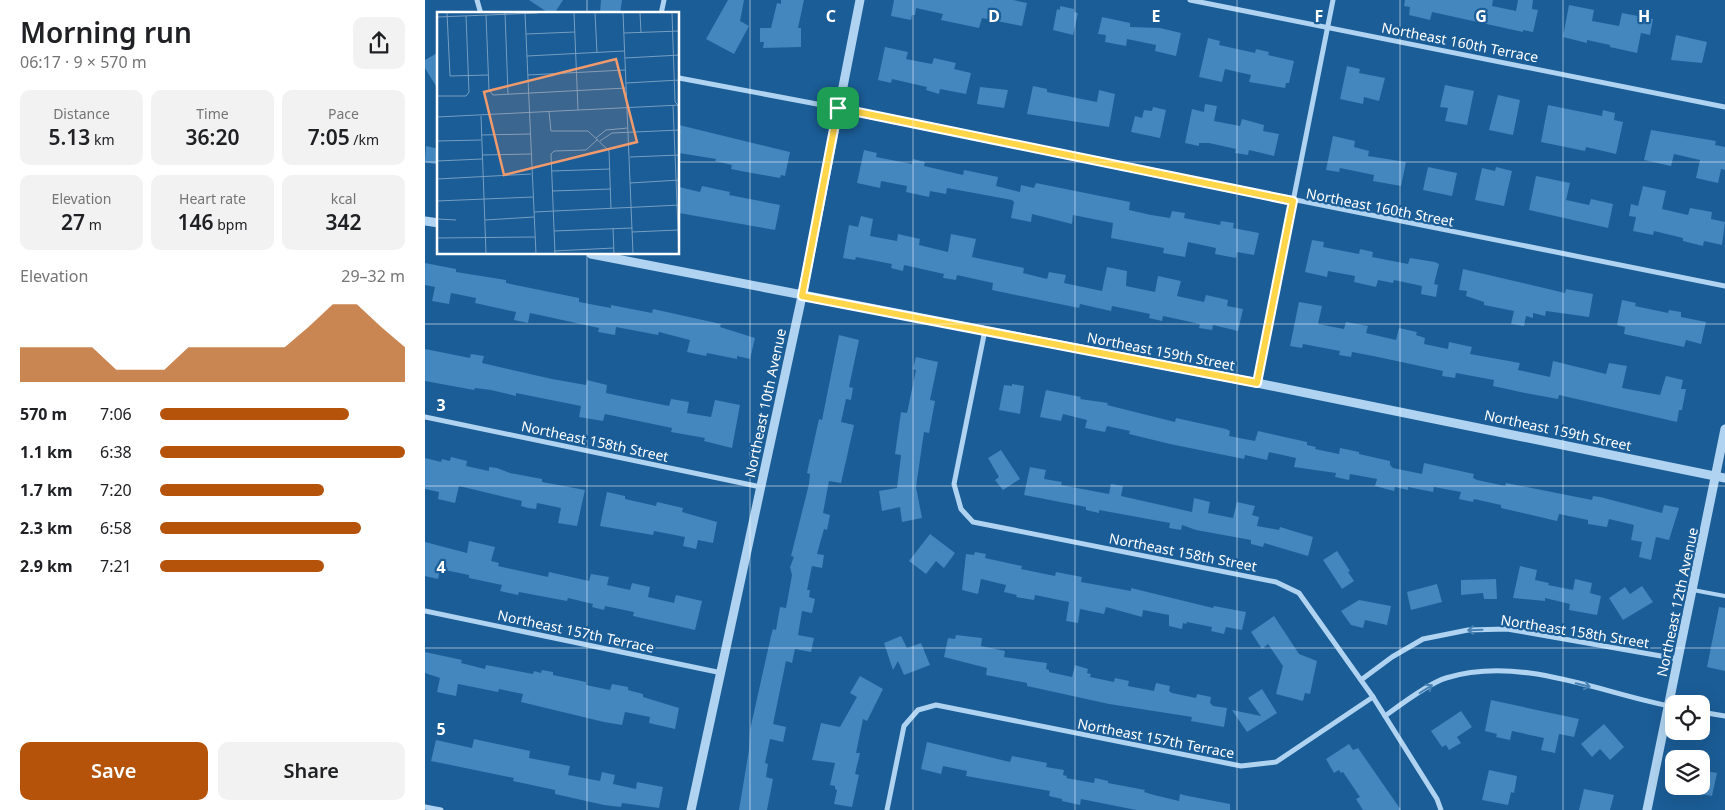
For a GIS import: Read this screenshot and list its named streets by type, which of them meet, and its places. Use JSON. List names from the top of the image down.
{
  "streets": {
    "street": [
      "Northeast 160th Terrace",
      "Northeast 160th Street",
      "Northeast 159th Street",
      "Northeast 10th Avenue",
      "Northeast 158th Street",
      "Northeast 12th Avenue",
      "Northeast 157th Terrace"
    ]
  },
  "crossings": [
    ["Northeast 160th Street", "Northeast 10th Avenue"],
    ["Northeast 159th Street", "Northeast 10th Avenue"],
    ["Northeast 159th Street", "Northeast 158th Street"],
    ["Northeast 159th Street", "Northeast 12th Avenue"],
    ["Northeast 10th Avenue", "Northeast 158th Street"],
    ["Northeast 10th Avenue", "Northeast 157th Terrace"],
    ["Northeast 158th Street", "Northeast 12th Avenue"],
    ["Northeast 158th Street", "Northeast 157th Terrace"]
  ],
  "page": {
    "heading": ["Morning run", "06:17 · 9 × 570 m"],
    "stats": [
      ["Distance", "5.13 km"],
      ["Time", "36:20"],
      ["Pace", "7:05 /km"],
      ["Elevation", "27 m"],
      ["Heart rate", "146 bpm"],
      ["kcal", "342"]
    ],
    "chart": ["Elevation", "29–32 m"],
    "list": [
      {
        "name": "570 m",
        "note": "7:06"
      },
      {
        "name": "1.1 km",
        "note": "6:38"
      },
      {
        "name": "1.7 km",
        "note": "7:20"
      },
      {
        "name": "2.3 km",
        "note": "6:58"
      },
      {
        "name": "2.9 km",
        "note": "7:21"
      }
    ],
    "buttons": ["Save", "Share"]
  },
  "grid": {
    "columns": [
      "C",
      "D",
      "E",
      "F",
      "G",
      "H"
    ],
    "rows": ["3", "4", "5"]
  }
}
